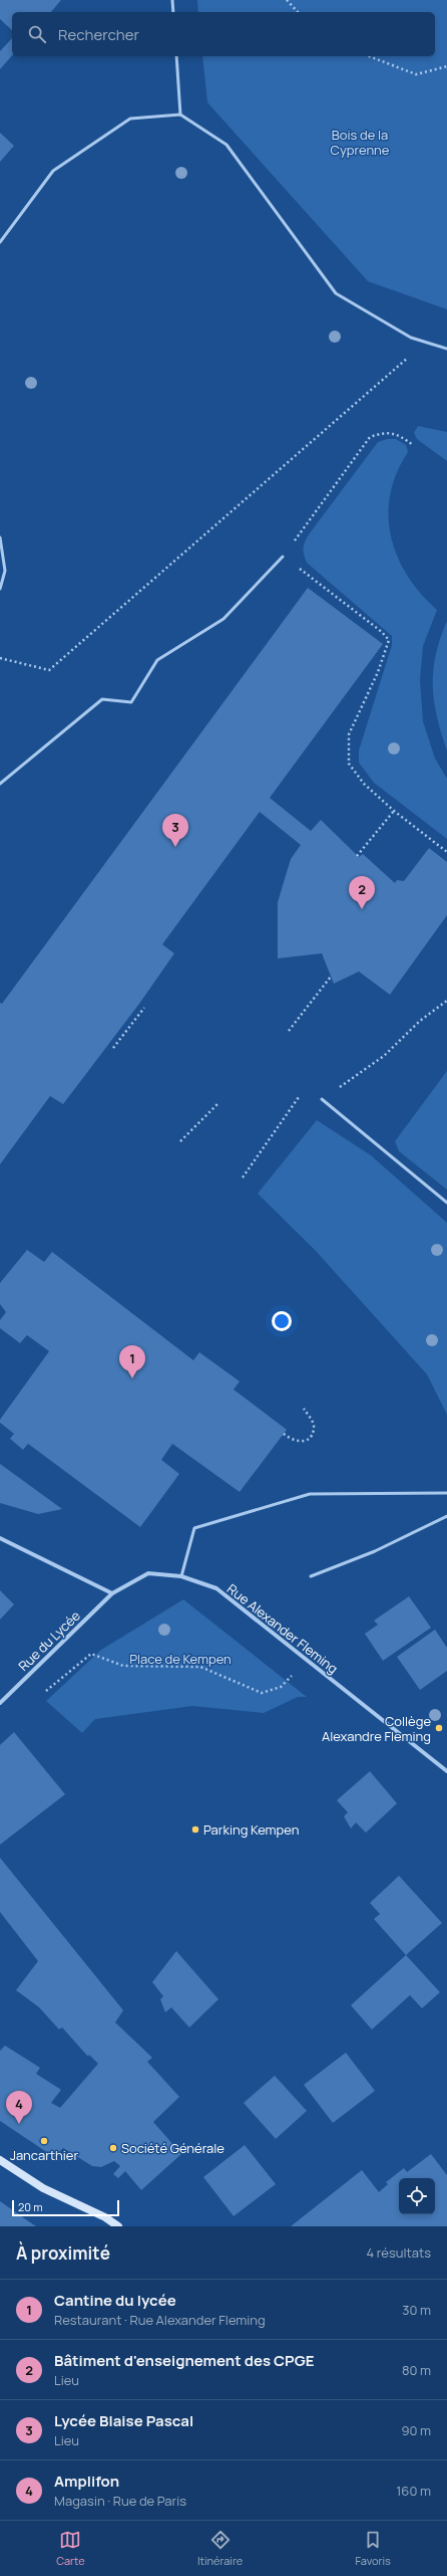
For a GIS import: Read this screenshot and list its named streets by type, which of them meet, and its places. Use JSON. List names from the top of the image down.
{
  "streets": {
    "street": ["Rue Alexander Fleming", "Rue du Lycée"]
  },
  "crossings": [
    ["Rue Alexander Fleming", "Rue du Lycée"]
  ],
  "parks": ["Bois de la Cyprenne", "Place de Kempen"],
  "places": [
    "Collège Alexandre Fleming",
    "Parking Kempen",
    "Jancarthier",
    "Société Générale"
  ],
  "scale_bar": "20 m",
  "page": {
    "search": "Rechercher",
    "pins": [
      "3",
      "2",
      "1",
      "4"
    ],
    "scale": "20 m",
    "heading": ["À proximité", "4 résultats"],
    "list": [
      {
        "mark": "1",
        "name": "Cantine du lycée",
        "note": "Restaurant · Rue Alexander Fleming",
        "value": "30 m"
      },
      {
        "mark": "2",
        "name": "Bâtiment d'enseignement des CPGE",
        "note": "Lieu",
        "value": "80 m"
      },
      {
        "mark": "3",
        "name": "Lycée Blaise Pascal",
        "note": "Lieu",
        "value": "90 m"
      },
      {
        "mark": "4",
        "name": "Amplifon",
        "note": "Magasin · Rue de Paris",
        "value": "160 m"
      }
    ],
    "nav": ["Carte", "Itinéraire", "Favoris"]
  }
}
